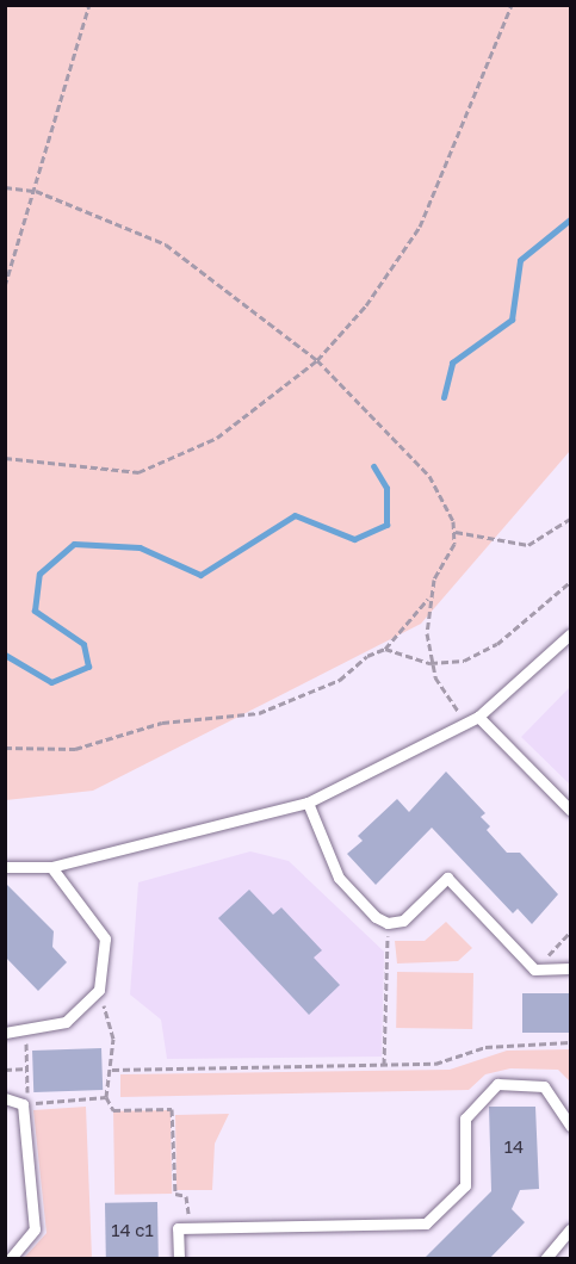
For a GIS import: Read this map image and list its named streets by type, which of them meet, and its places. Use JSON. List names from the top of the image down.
{
  "house_numbers": ["14", "14 c1"]
}
